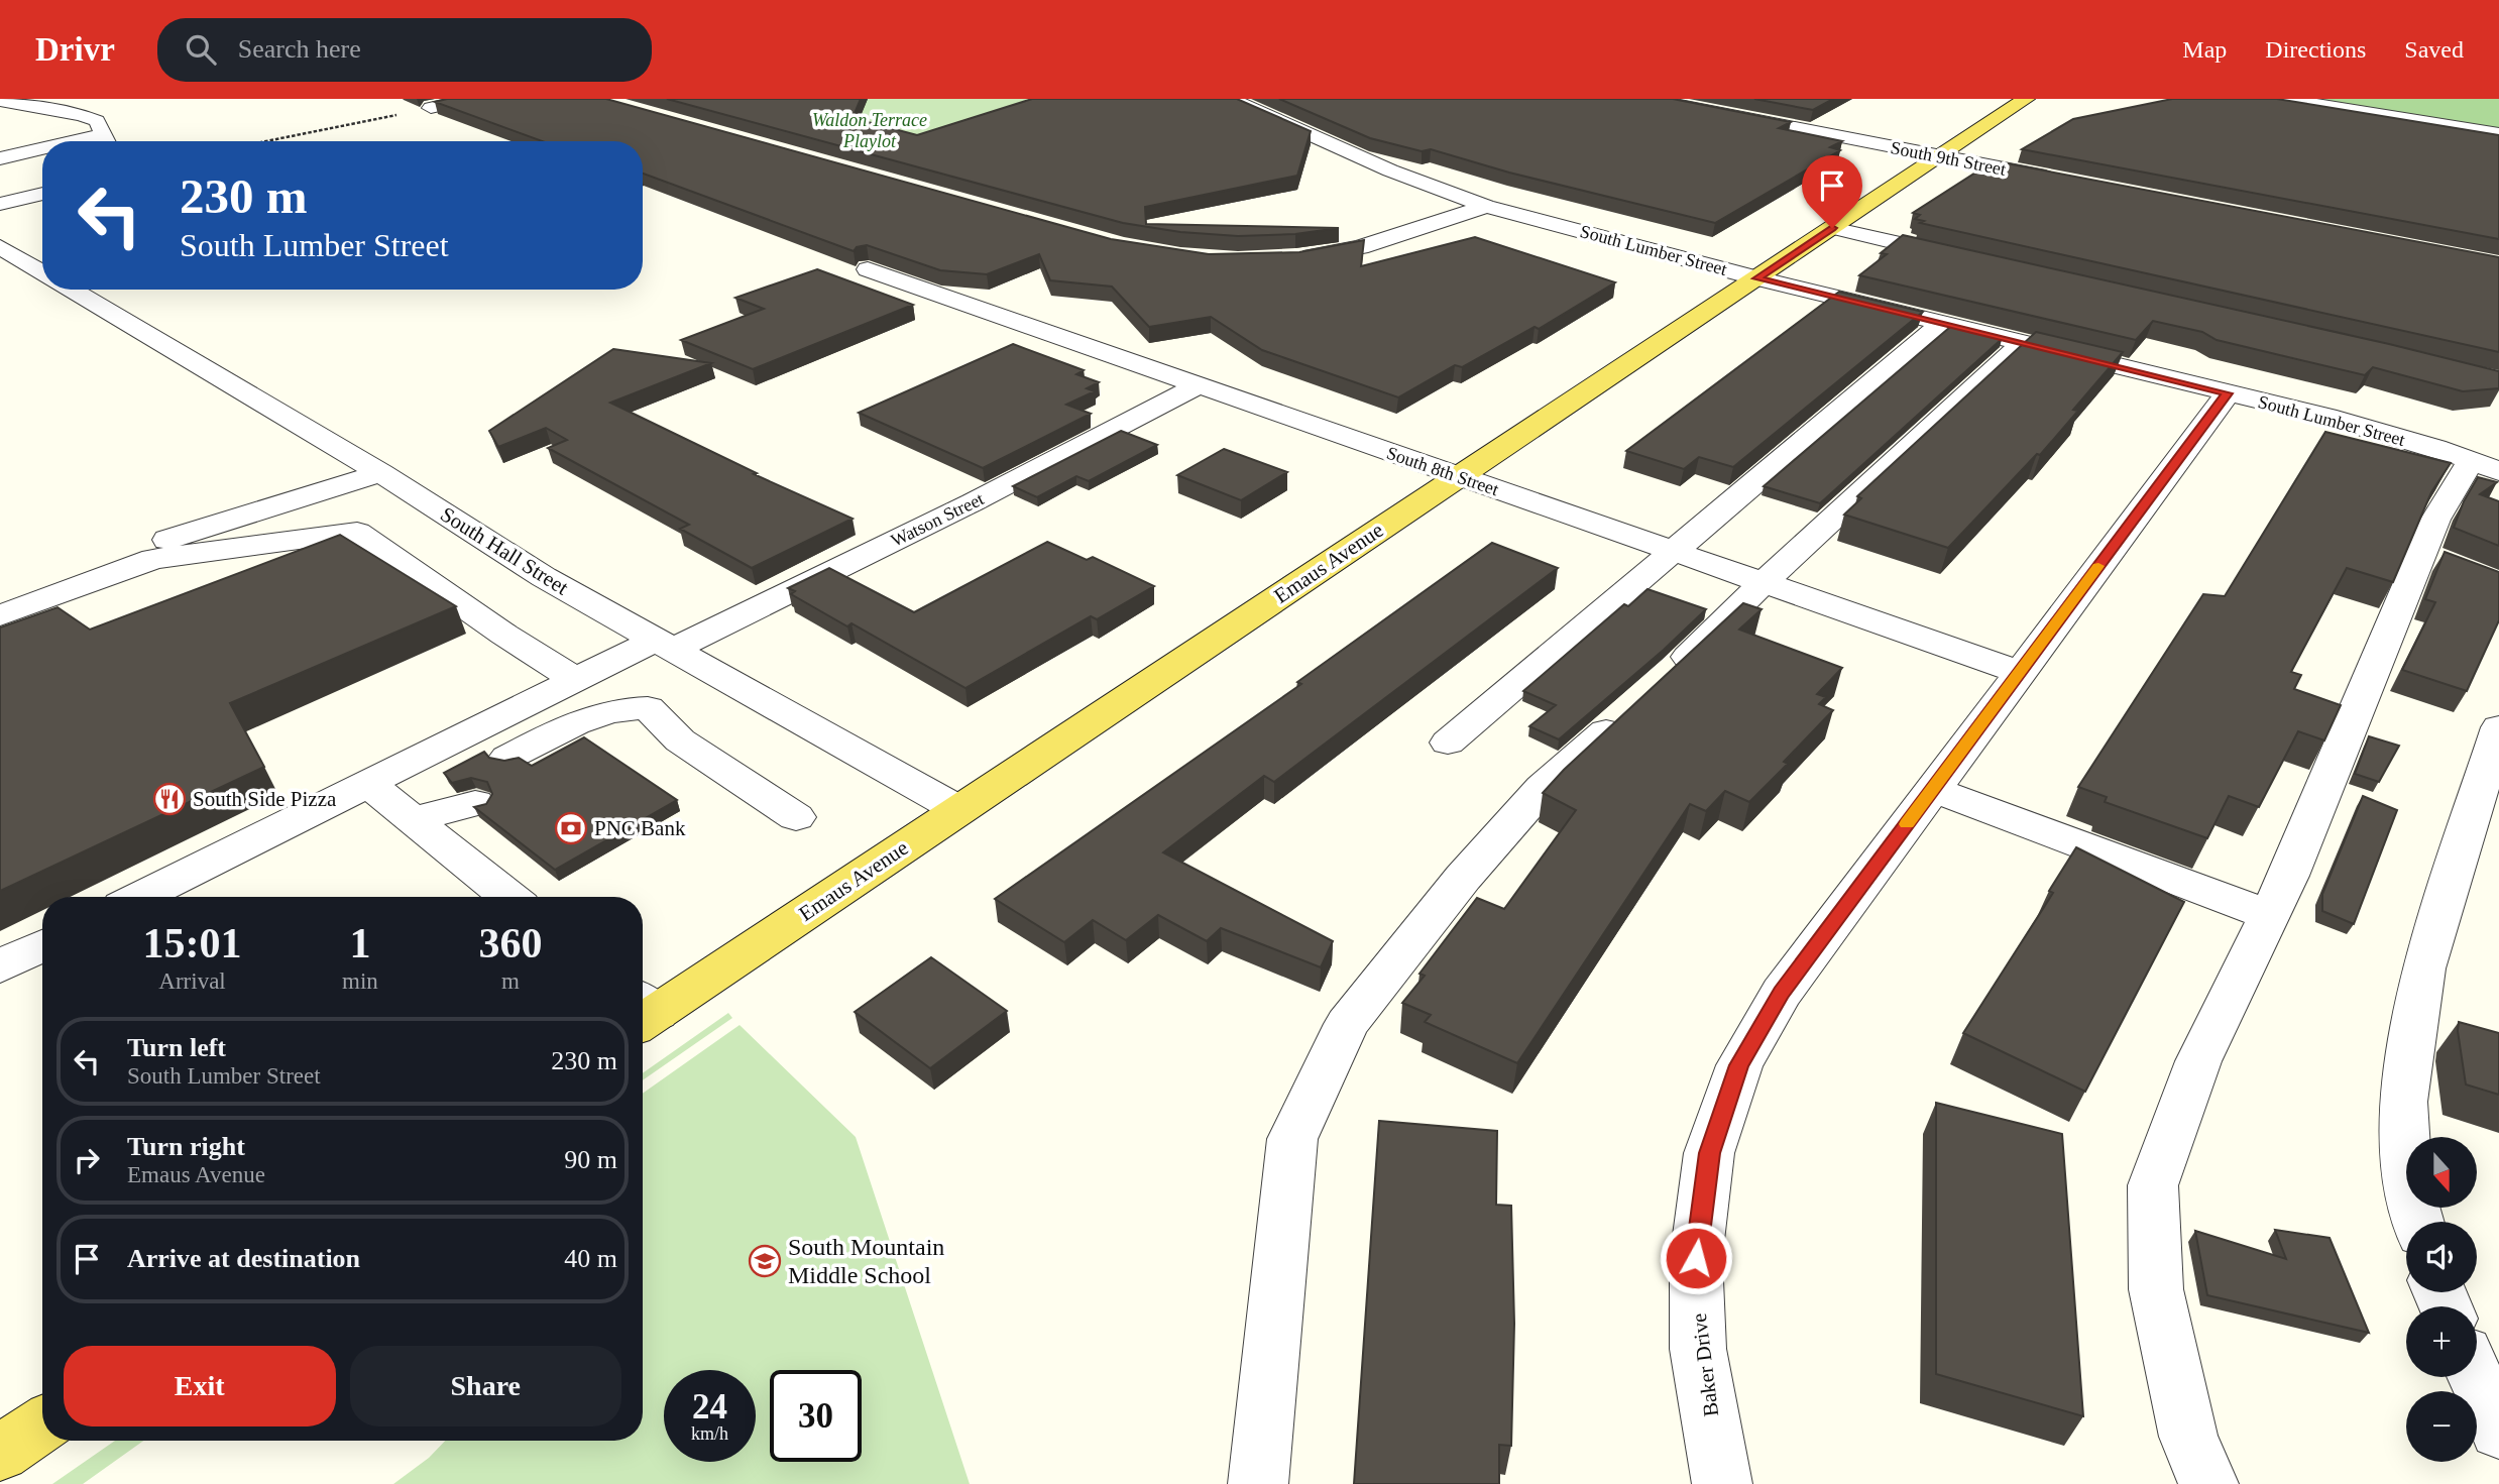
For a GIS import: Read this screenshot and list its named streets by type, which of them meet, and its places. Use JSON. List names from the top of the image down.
{
  "streets": {
    "main road": ["Emaus Avenue"],
    "street": [
      "South 9th Street",
      "South Lumber Street",
      "South 8th Street",
      "Watson Street",
      "South Hall Street",
      "Baker Drive"
    ]
  },
  "crossings": [
    ["South 9th Street", "Emaus Avenue"],
    ["South Lumber Street", "Emaus Avenue"],
    ["South Lumber Street", "Baker Drive"],
    ["South 8th Street", "Watson Street"],
    ["South 8th Street", "Emaus Avenue"],
    ["South 8th Street", "Baker Drive"],
    ["Watson Street", "South Hall Street"],
    ["South Hall Street", "Emaus Avenue"]
  ],
  "parks": ["Waldon Terrace Playlot"],
  "places": {
    "restaurant": ["South Side Pizza"],
    "bank": ["PNC Bank"],
    "school or university": ["South Mountain Middle School"]
  },
  "north": "bottom",
  "page": {
    "header": "Drivr",
    "search": "Search here",
    "nav": ["Map", "Directions", "Saved"],
    "turn": ["230 m", "South Lumber Street"],
    "eta": [
      "15:01",
      "Arrival",
      "1",
      "min",
      "360",
      "m"
    ],
    "list": [
      {
        "name": "Turn left",
        "note": "South Lumber Street",
        "value": "230 m"
      },
      {
        "name": "Turn right",
        "note": "Emaus Avenue",
        "value": "90 m"
      },
      {
        "name": "Arrive at destination",
        "value": "40 m"
      }
    ],
    "map_buttons": ["+", "−"],
    "buttons": ["Exit", "Share"],
    "speed": "24 km/h",
    "limit": "30"
  }
}
